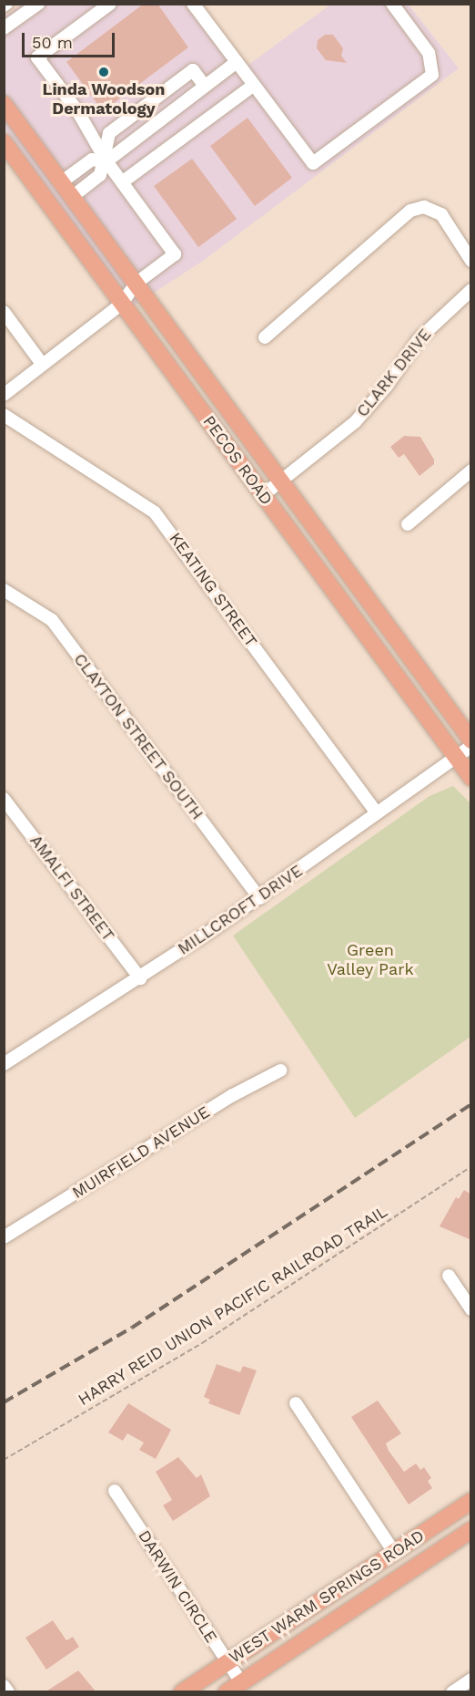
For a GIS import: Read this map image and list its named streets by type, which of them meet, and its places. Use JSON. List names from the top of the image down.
{
  "streets": {
    "main road": ["PECOS ROAD", "WEST WARM SPRINGS ROAD"],
    "street": [
      "CLARK DRIVE",
      "KEATING STREET",
      "CLAYTON STREET SOUTH",
      "AMALFI STREET",
      "MILLCROFT DRIVE",
      "MUIRFIELD AVENUE",
      "DARWIN CIRCLE"
    ],
    "path": ["HARRY REID UNION PACIFIC RAILROAD TRAIL"]
  },
  "crossings": [
    ["CLARK DRIVE", "PECOS ROAD"],
    ["PECOS ROAD", "MILLCROFT DRIVE"],
    ["KEATING STREET", "MILLCROFT DRIVE"],
    ["CLAYTON STREET SOUTH", "MILLCROFT DRIVE"],
    ["AMALFI STREET", "MILLCROFT DRIVE"],
    ["DARWIN CIRCLE", "WEST WARM SPRINGS ROAD"]
  ],
  "parks": ["Green Valley Park"],
  "places": ["Linda Woodson Dermatology"],
  "scale_bar": "50 m"
}
